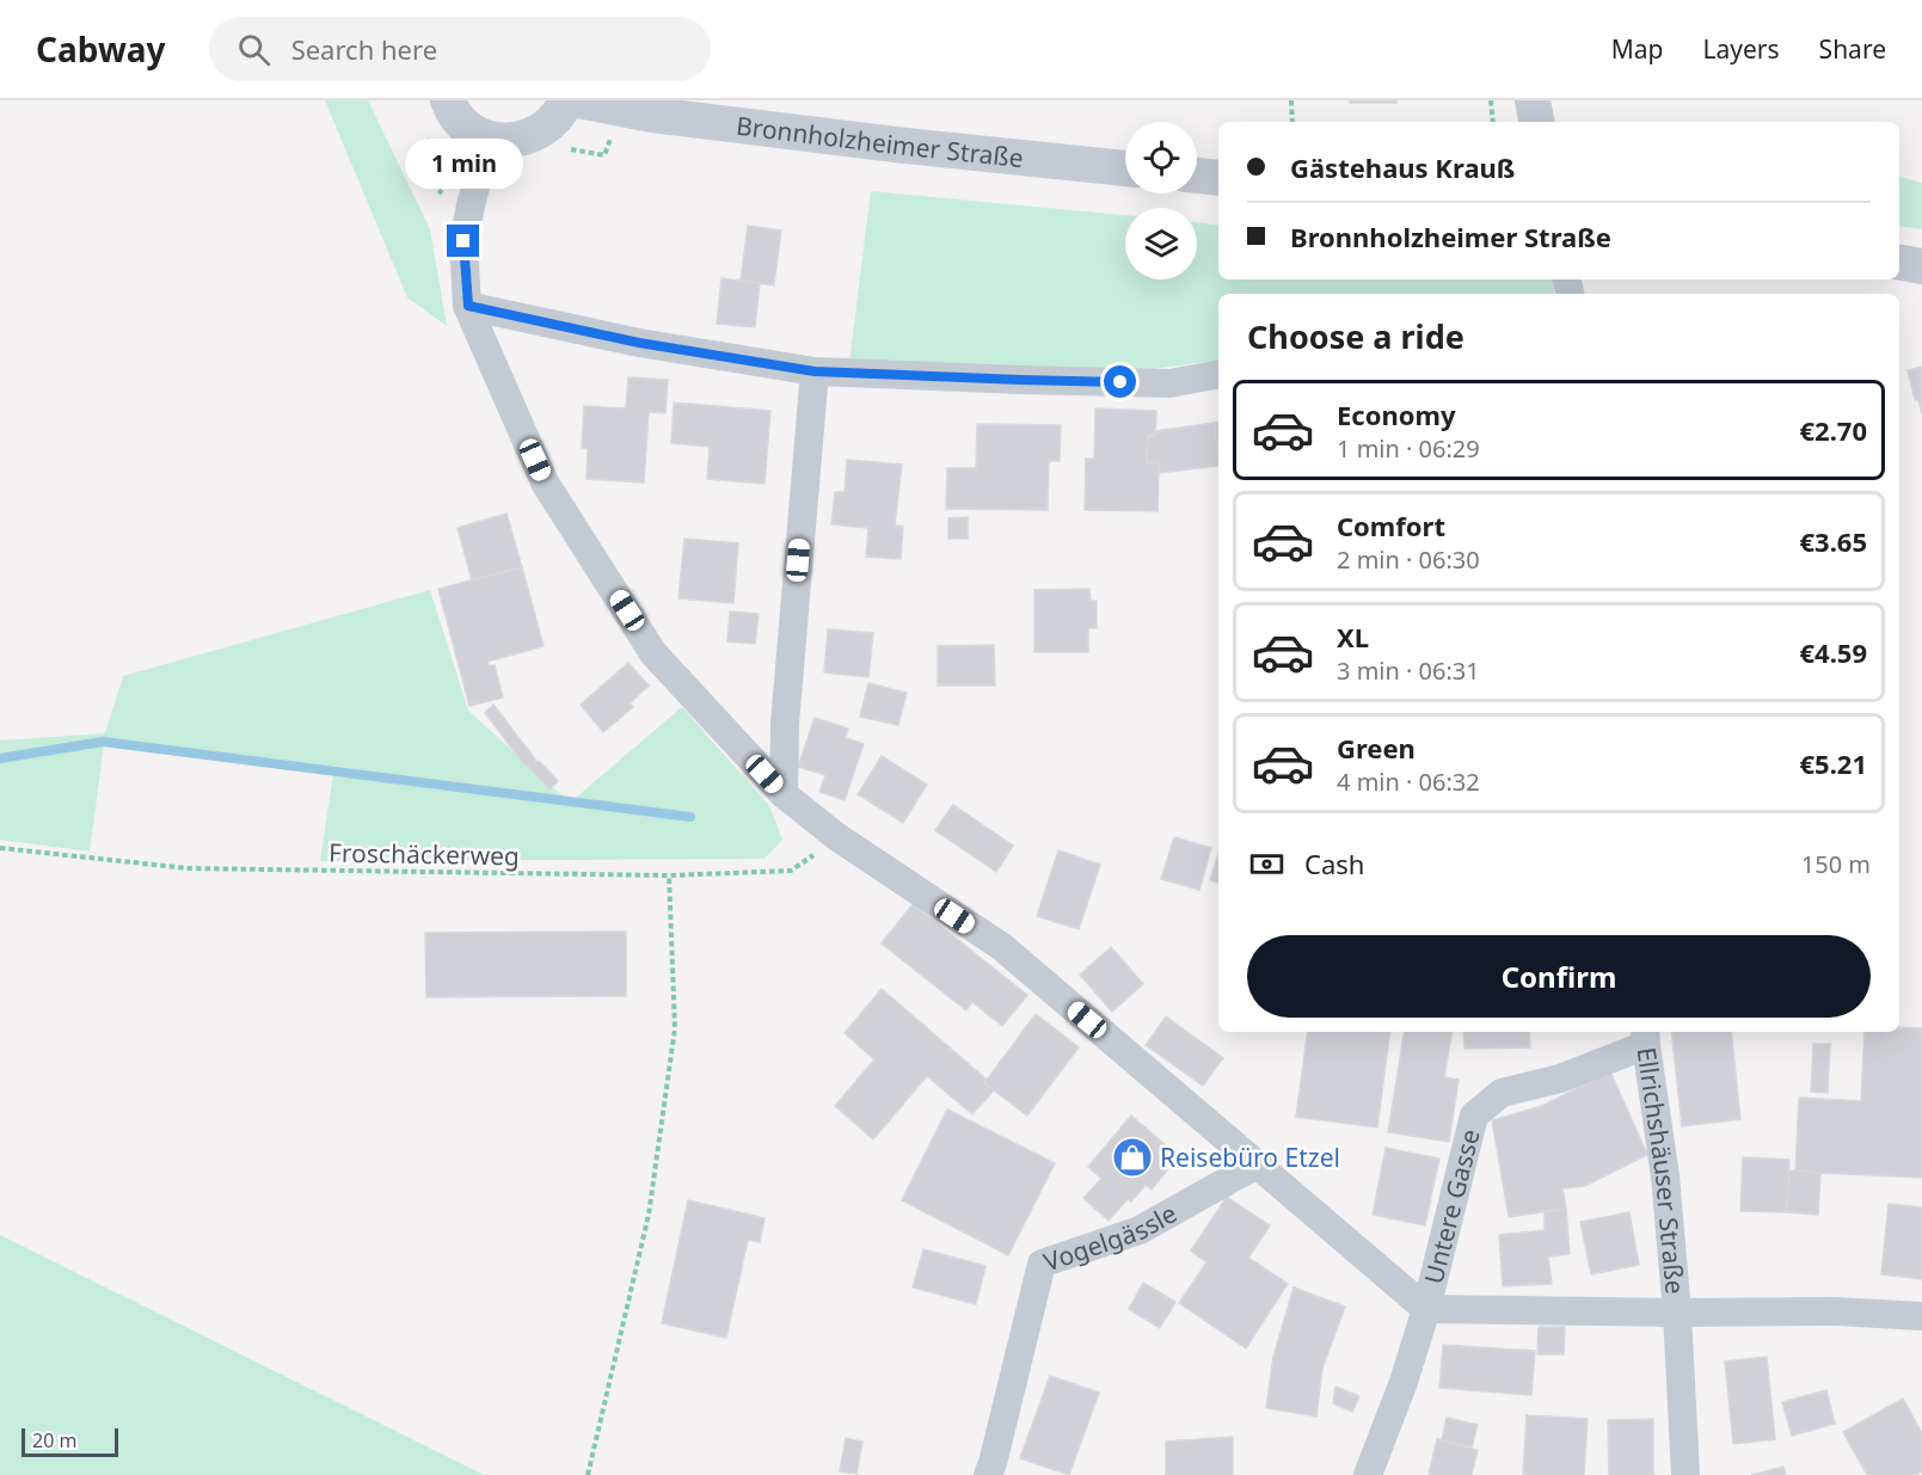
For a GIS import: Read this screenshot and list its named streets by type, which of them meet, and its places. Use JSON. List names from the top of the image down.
{
  "streets": {
    "street": [
      "Bronnholzheimer Straße",
      "Ellrichshäuser Straße",
      "Untere Gasse",
      "Vogelgässle"
    ],
    "path": ["Froschäckerweg"]
  },
  "crossings": [
    ["Ellrichshäuser Straße", "Untere Gasse"]
  ],
  "places": {
    "shop": ["Reisebüro Etzel"]
  },
  "scale_bar": "20 m",
  "page": {
    "header": "Cabway",
    "search": "Search here",
    "nav": ["Map", "Layers", "Share"],
    "banner": ["Gästehaus Krauß", "Bronnholzheimer Straße"],
    "bubble": "1 min",
    "heading": "Choose a ride",
    "list": [
      {
        "name": "Economy",
        "note": "1 min · 06:29",
        "value": "€2.70"
      },
      {
        "name": "Comfort",
        "note": "2 min · 06:30",
        "value": "€3.65"
      },
      {
        "name": "XL",
        "note": "3 min · 06:31",
        "value": "€4.59"
      },
      {
        "name": "Green",
        "note": "4 min · 06:32",
        "value": "€5.21"
      }
    ],
    "pay": ["Cash", "150 m"],
    "buttons": "Confirm",
    "scale": "20 m"
  }
}
